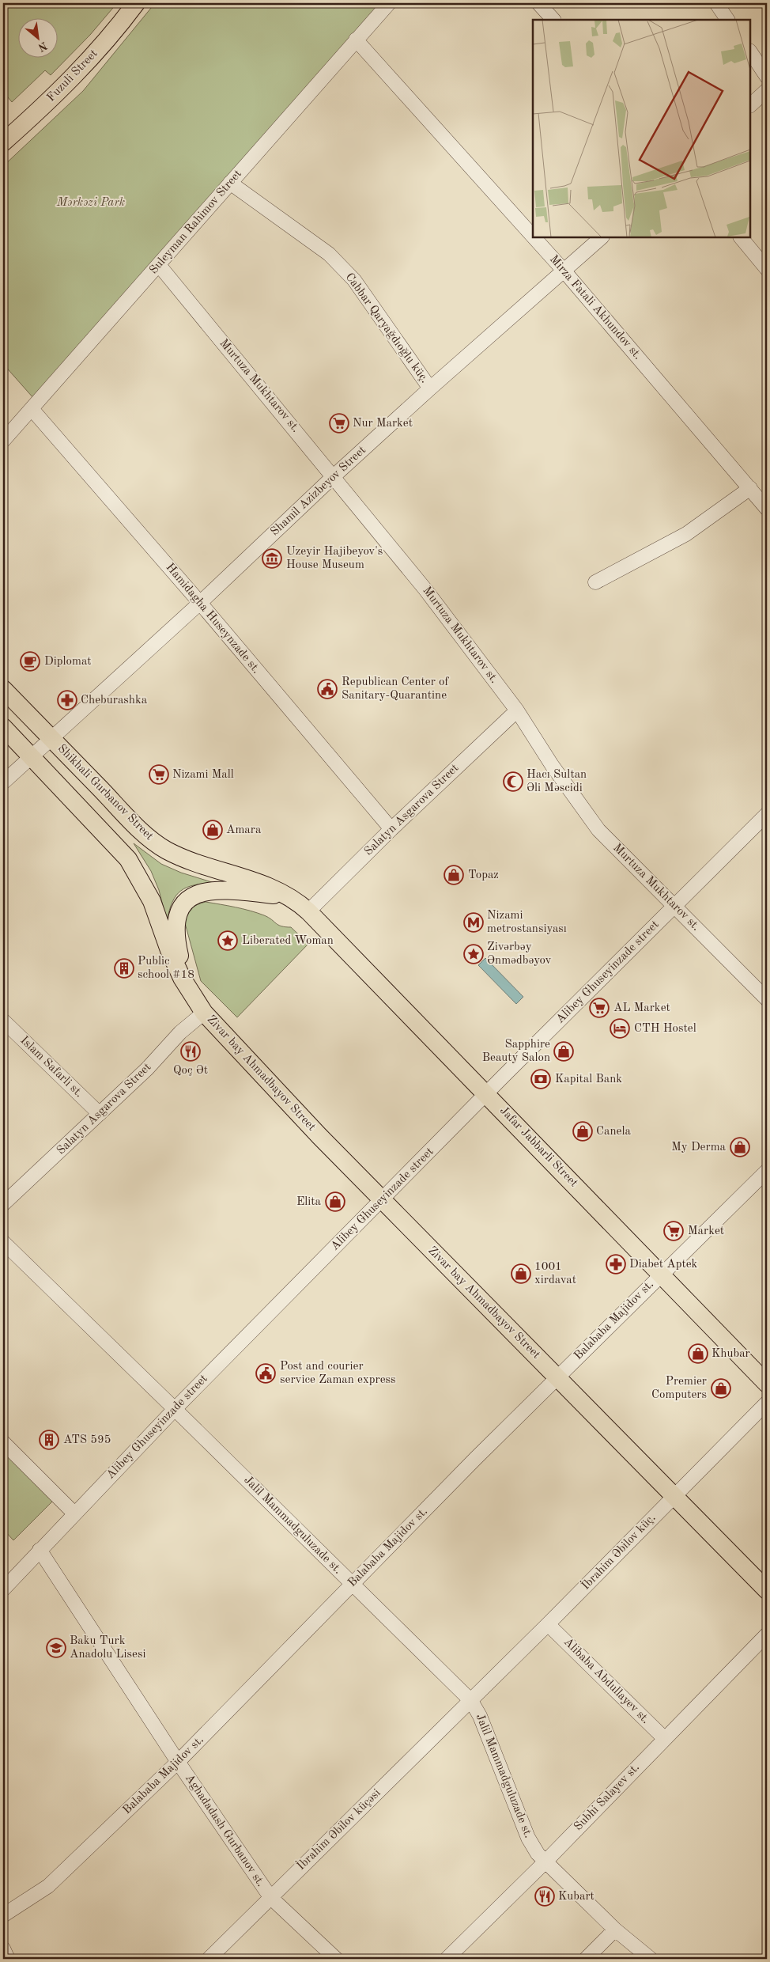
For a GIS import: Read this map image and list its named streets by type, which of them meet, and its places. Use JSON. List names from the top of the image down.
{
  "streets": {
    "main road": [
      "Fuzuli Street",
      "Shikhali Gurbanov Street",
      "Zivar bay Ahmadbayov Street",
      "Jafar Jabbarli Street"
    ],
    "street": [
      "Suleyman Rahimov Street",
      "Mirza Fatali Akhundov st.",
      "Cabbar Qaryağdıoğlu küç.",
      "Murtuza Mukhtarov st.",
      "Shamil Azizbeyov Street",
      "Hamidagha Huseynzade st.",
      "Salatyn Asgarova Street",
      "Alibey Ghuseyinzade street",
      "Islam Safarli st.",
      "Balababa Majidov st.",
      "Jalil Mammadguluzade st.",
      "İbrahim Əbilov küç.",
      "Alibaba Abdullayev st.",
      "Subhi Salayev st.",
      "İbrahim Əbilov küçəsi",
      "Aghadadash Gurbanov st."
    ]
  },
  "crossings": [
    ["Suleyman Rahimov Street", "Mirza Fatali Akhundov st."],
    ["Suleyman Rahimov Street", "Cabbar Qaryağdıoğlu küç."],
    ["Suleyman Rahimov Street", "Murtuza Mukhtarov st."],
    ["Suleyman Rahimov Street", "Hamidagha Huseynzade st."],
    ["Mirza Fatali Akhundov st.", "Shamil Azizbeyov Street"],
    ["Cabbar Qaryağdıoğlu küç.", "Shamil Azizbeyov Street"],
    ["Murtuza Mukhtarov st.", "Shamil Azizbeyov Street"],
    ["Murtuza Mukhtarov st.", "Salatyn Asgarova Street"],
    ["Murtuza Mukhtarov st.", "Alibey Ghuseyinzade street"],
    ["Shamil Azizbeyov Street", "Hamidagha Huseynzade st."],
    ["Shamil Azizbeyov Street", "Shikhali Gurbanov Street"],
    ["Hamidagha Huseynzade st.", "Salatyn Asgarova Street"],
    ["Shikhali Gurbanov Street", "Salatyn Asgarova Street"],
    ["Shikhali Gurbanov Street", "Jafar Jabbarli Street"],
    ["Salatyn Asgarova Street", "Islam Safarli st."],
    ["Salatyn Asgarova Street", "Zivar bay Ahmadbayov Street"],
    ["Salatyn Asgarova Street", "Jafar Jabbarli Street"],
    ["Alibey Ghuseyinzade street", "Zivar bay Ahmadbayov Street"],
    ["Alibey Ghuseyinzade street", "Jafar Jabbarli Street"],
    ["Alibey Ghuseyinzade street", "Jalil Mammadguluzade st."],
    ["Alibey Ghuseyinzade street", "Aghadadash Gurbanov st."],
    ["Zivar bay Ahmadbayov Street", "Balababa Majidov st."],
    ["Zivar bay Ahmadbayov Street", "İbrahim Əbilov küç."],
    ["Jafar Jabbarli Street", "Balababa Majidov st."],
    ["Balababa Majidov st.", "Jalil Mammadguluzade st."],
    ["Balababa Majidov st.", "Aghadadash Gurbanov st."],
    ["Jalil Mammadguluzade st.", "İbrahim Əbilov küç."],
    ["Jalil Mammadguluzade st.", "Subhi Salayev st."],
    ["Jalil Mammadguluzade st.", "İbrahim Əbilov küçəsi"],
    ["İbrahim Əbilov küç.", "Alibaba Abdullayev st."],
    ["İbrahim Əbilov küç.", "İbrahim Əbilov küçəsi"],
    ["Alibaba Abdullayev st.", "Subhi Salayev st."],
    ["İbrahim Əbilov küçəsi", "Aghadadash Gurbanov st."]
  ],
  "parks": ["Mərkəzi Park"],
  "places": {
    "supermarket": [
      "Nur Market",
      "Nizami Mall",
      "AL Market",
      "Market"
    ],
    "museum": ["Uzeyir Hajibeyov's House Museum"],
    "cafe": ["Diplomat"],
    "public building": ["Republican Center of Sanitary-Quarantine", "Post and courier service Zaman express"],
    "pharmacy": ["Cheburashka", "Diabet Aptek"],
    "mosque": ["Hacı Sultan Əli Məscidi"],
    "shop": [
      "Amara",
      "Topaz",
      "Sapphire Beauty Salon",
      "Canela",
      "My Derma",
      "Elita",
      "1001 xirdavat",
      "Khubar",
      "Premier Computers"
    ],
    "metro station": ["Nizami metrostansiyası"],
    "place": ["Liberated Woman", "Zivərbəy Ənmədbəyov"],
    "building": ["Public school #18", "ATS 595"],
    "hotel": ["CTH Hostel"],
    "restaurant": ["Qoç Ət", "Kubart"],
    "bank": ["Kapital Bank"],
    "school or university": ["Baku Turk Anadolu Lisesi"]
  },
  "north": "bottom right"
}
